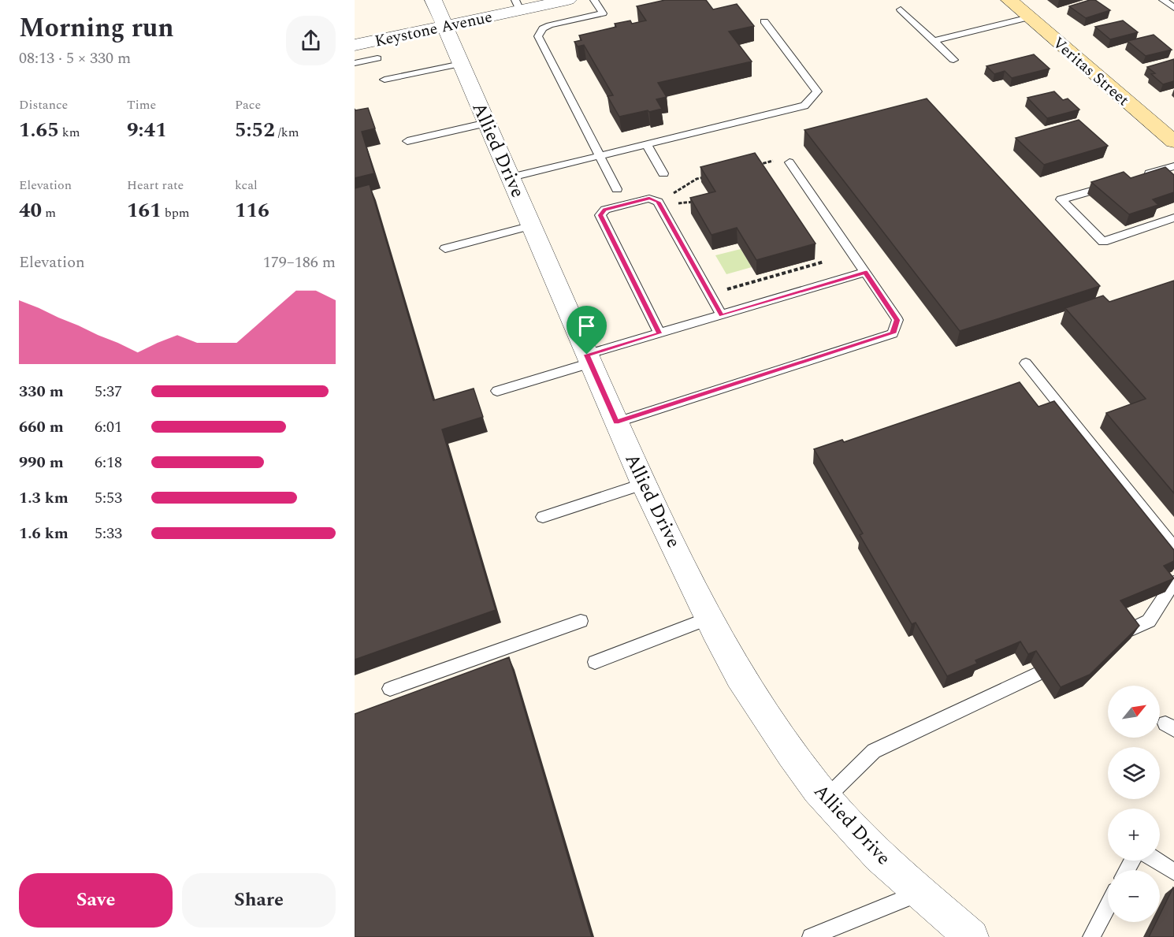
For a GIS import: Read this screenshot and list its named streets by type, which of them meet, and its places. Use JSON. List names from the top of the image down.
{
  "streets": {
    "street": ["Keystone Avenue", "Veritas Street", "Allied Drive"]
  },
  "crossings": [
    ["Keystone Avenue", "Allied Drive"]
  ],
  "north": "top right",
  "page": {
    "heading": ["Morning run", "08:13 · 5 × 330 m"],
    "stats": [
      ["Distance", "1.65 km"],
      ["Time", "9:41"],
      ["Pace", "5:52 /km"],
      ["Elevation", "40 m"],
      ["Heart rate", "161 bpm"],
      ["kcal", "116"]
    ],
    "chart": ["Elevation", "179–186 m"],
    "list": [
      {
        "name": "330 m",
        "note": "5:37"
      },
      {
        "name": "660 m",
        "note": "6:01"
      },
      {
        "name": "990 m",
        "note": "6:18"
      },
      {
        "name": "1.3 km",
        "note": "5:53"
      },
      {
        "name": "1.6 km",
        "note": "5:33"
      }
    ],
    "map_buttons": ["+", "−"],
    "buttons": ["Save", "Share"]
  }
}
